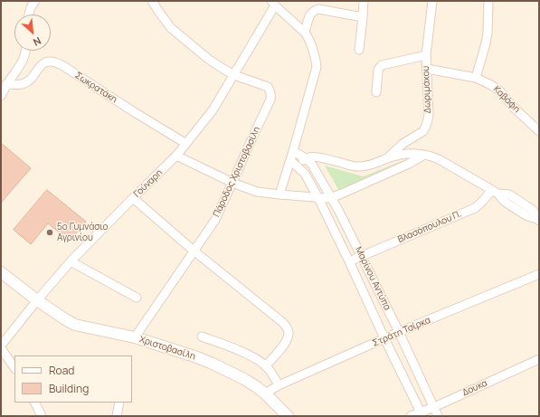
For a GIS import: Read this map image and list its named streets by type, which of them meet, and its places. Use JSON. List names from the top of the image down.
{
  "streets": {
    "main road": ["Χριστοβασίλη"],
    "street": [
      "Σωκρατάκη",
      "Δωριμάχου",
      "Καβάφη",
      "Πάροδος Χριστοβασίλη",
      "Γούναρη",
      "Βλασόπουλου Π.",
      "Μαρίνου Αντύπα",
      "Στράτη Τσίρκα",
      "Δούκα"
    ]
  },
  "crossings": [
    ["Σωκρατάκη", "Γούναρη"],
    ["Δωριμάχου", "Καβάφη"],
    ["Πάροδος Χριστοβασίλη", "Γούναρη"],
    ["Πάροδος Χριστοβασίλη", "Χριστοβασίλη"],
    ["Γούναρη", "Χριστοβασίλη"],
    ["Βλασόπουλου Π.", "Μαρίνου Αντύπα"],
    ["Μαρίνου Αντύπα", "Στράτη Τσίρκα"],
    ["Μαρίνου Αντύπα", "Δούκα"],
    ["Στράτη Τσίρκα", "Χριστοβασίλη"]
  ],
  "places": ["5ο Γυμνάσιο Αγρινίου"],
  "legend": ["Road", "Building"],
  "north": "bottom right"
}
